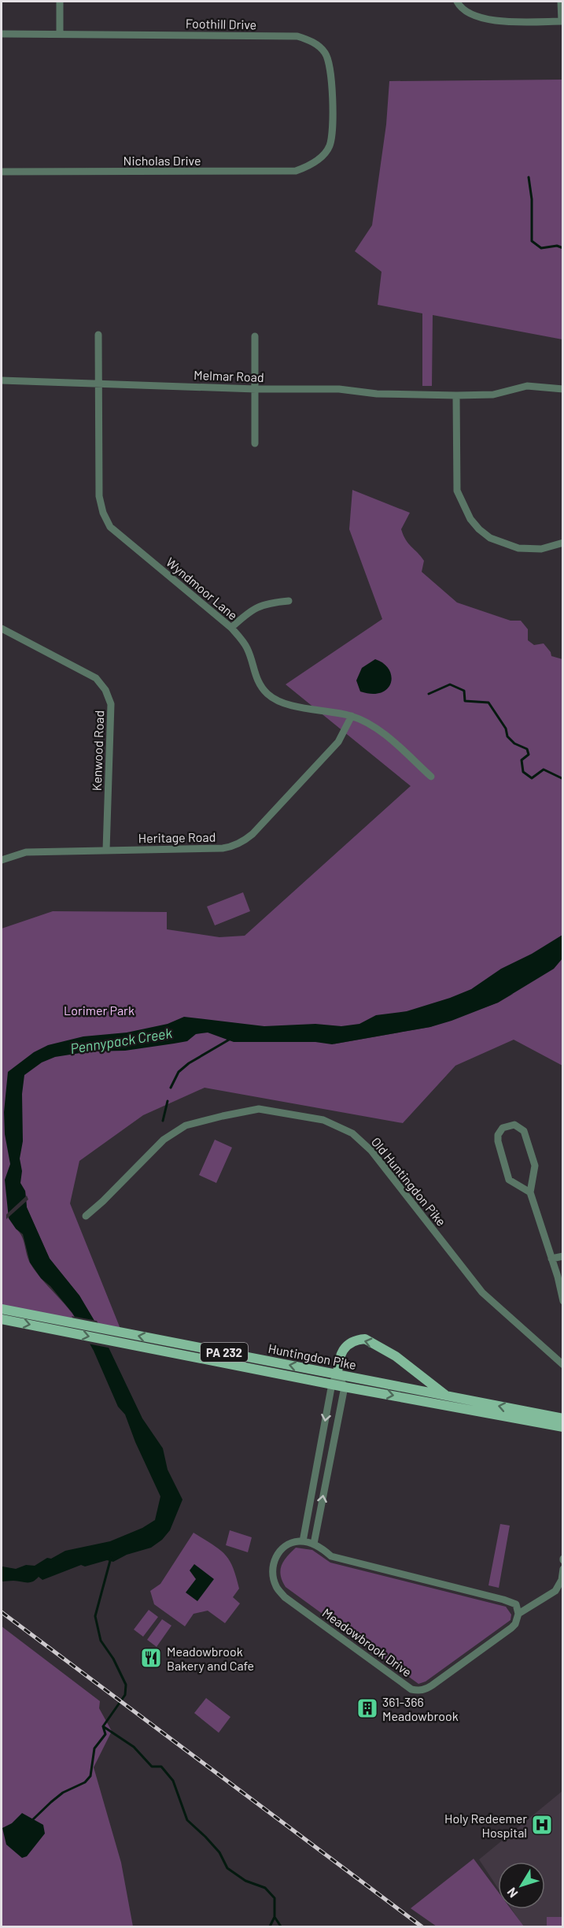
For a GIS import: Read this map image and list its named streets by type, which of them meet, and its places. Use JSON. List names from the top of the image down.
{
  "streets": {
    "main road": ["PA 232", "Huntingdon Pike"],
    "street": [
      "Foothill Drive",
      "Nicholas Drive",
      "Melmar Road",
      "Wyndmoor Lane",
      "Kenwood Road",
      "Heritage Road",
      "Old Huntingdon Pike",
      "Meadowbrook Drive"
    ]
  },
  "crossings": [
    ["Foothill Drive", "Nicholas Drive"],
    ["Melmar Road", "Wyndmoor Lane"],
    ["Wyndmoor Lane", "Heritage Road"],
    ["Kenwood Road", "Heritage Road"]
  ],
  "water": ["Pennypack Creek"],
  "parks": ["Lorimer Park"],
  "places": {
    "restaurant": ["Meadowbrook Bakery and Cafe"],
    "building": ["361-366 Meadowbrook"],
    "hospital": ["Holy Redeemer Hospital"]
  },
  "north": "bottom left"
}
